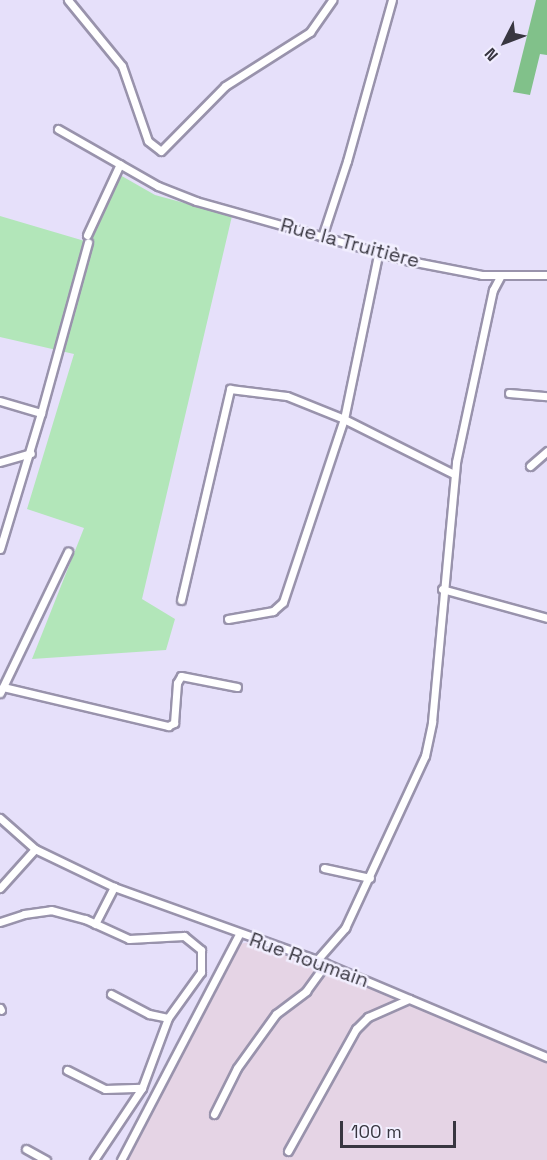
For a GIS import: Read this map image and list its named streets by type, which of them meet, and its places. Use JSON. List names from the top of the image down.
{
  "streets": {
    "street": ["Rue la Truitière", "Rue Roumain"]
  },
  "scale_bar": "100 m",
  "north": "bottom left"
}
